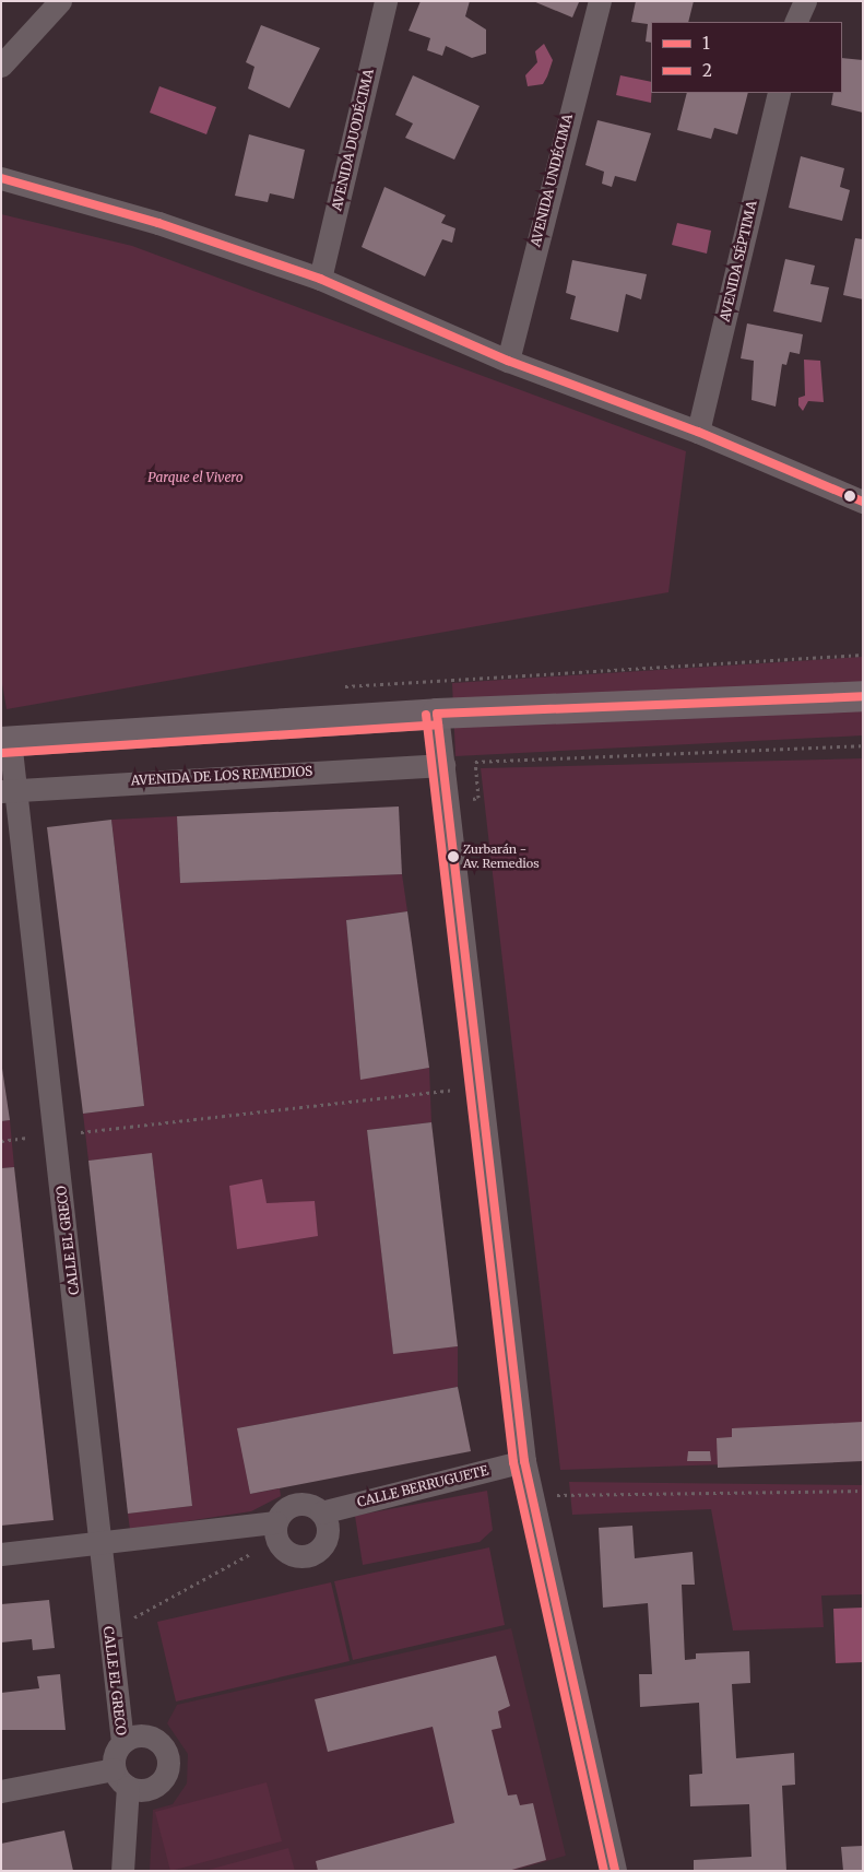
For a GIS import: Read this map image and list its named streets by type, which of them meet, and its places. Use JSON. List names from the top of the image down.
{
  "streets": {
    "street": [
      "AVENIDA DUODÉCIMA",
      "AVENIDA UNDÉCIMA",
      "AVENIDA SÉPTIMA",
      "AVENIDA DE LOS REMEDIOS",
      "CALLE EL GRECO",
      "CALLE BERRUGUETE"
    ]
  },
  "crossings": [
    ["AVENIDA DE LOS REMEDIOS", "CALLE EL GRECO"]
  ],
  "parks": ["Parque el Vivero"],
  "places": ["Zurbarán - Av. Remedios"],
  "lines": ["transit line 1", "transit line 2"],
  "legend": ["1", "2"]
}
